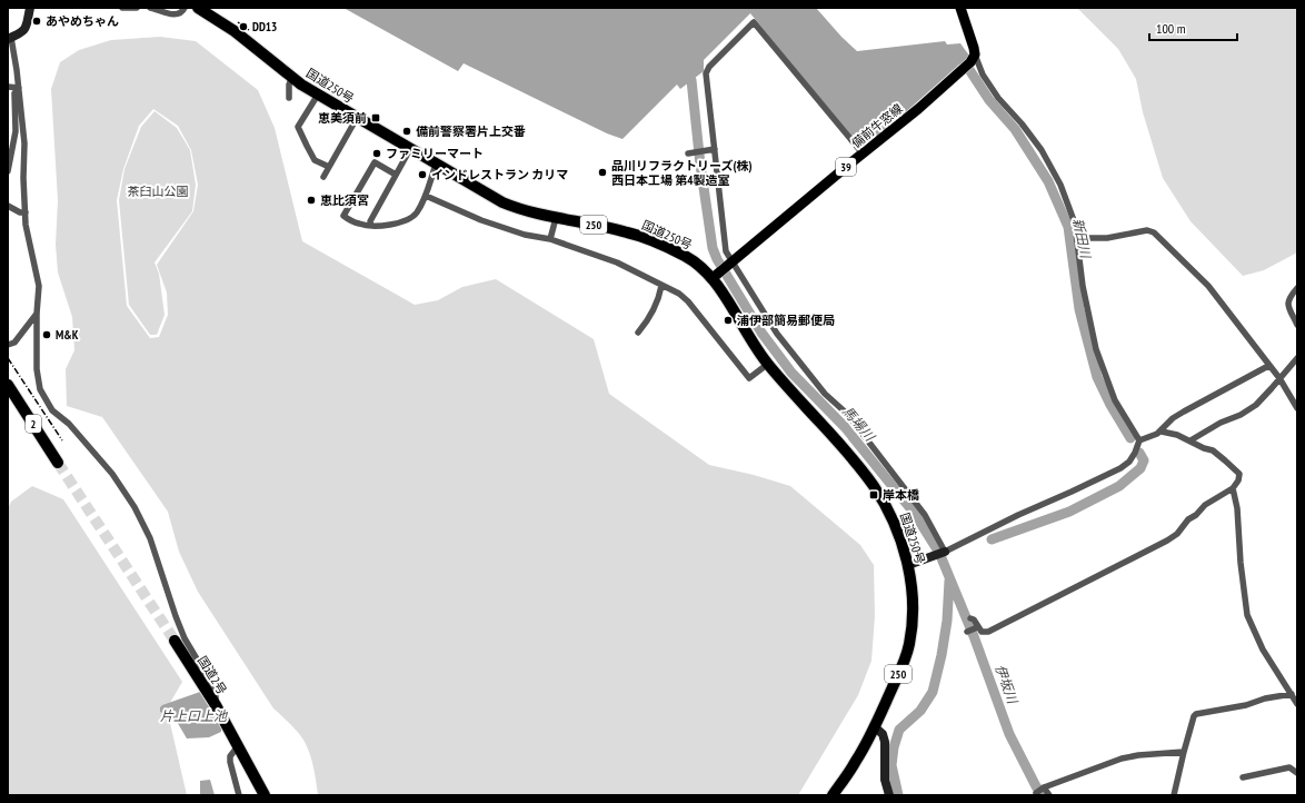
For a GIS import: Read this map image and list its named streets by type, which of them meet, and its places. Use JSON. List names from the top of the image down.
{
  "streets": {
    "highway": [
      "国道250号",
      "250",
      "2",
      "国道2号"
    ],
    "main road": ["備前牛窓線", "39"]
  },
  "crossings": [
    ["国道250号", "備前牛窓線"]
  ],
  "water": [
    "新田川",
    "馬場川",
    "伊坂川",
    "片上口上池"
  ],
  "parks": ["茶臼山公園"],
  "places": {
    "other": [
      "あやめちゃん",
      "DD13",
      "備前警察署片上交番",
      "ファミリーマート",
      "品川リフラクトリーズ(株) 西日本工場 第4製造室",
      "インドレストラン カリマ",
      "恵比須宮",
      "浦伊部簡易郵便局",
      "M&K"
    ],
    "transit": ["恵美須前", "岸本橋"]
  },
  "scale_bar": "100 m"
}
